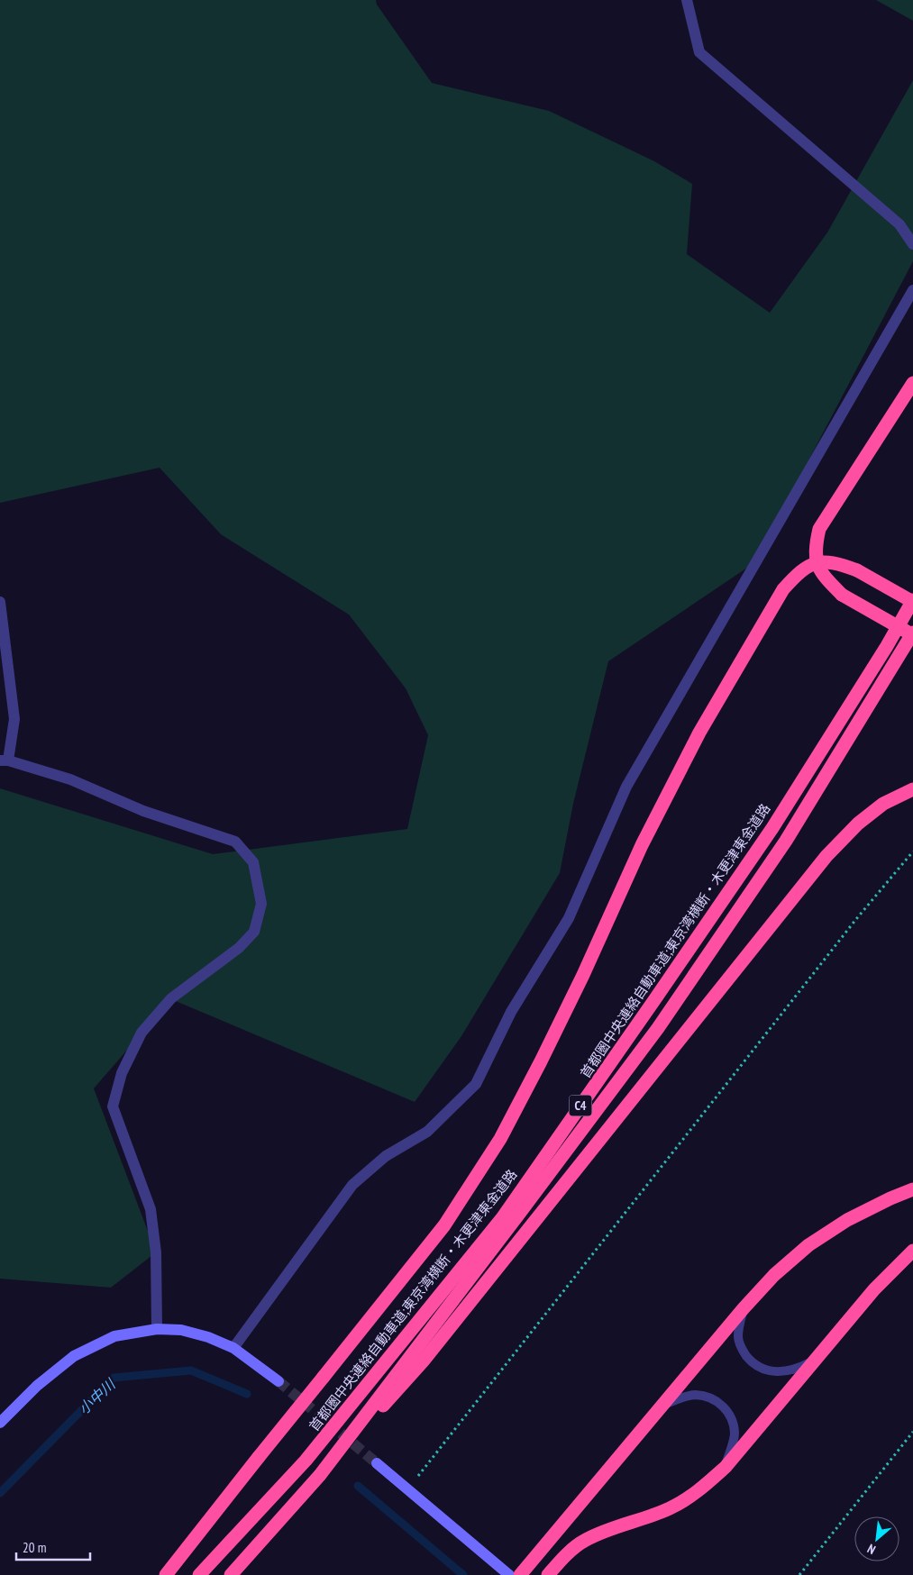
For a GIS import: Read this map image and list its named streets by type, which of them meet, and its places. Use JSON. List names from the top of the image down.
{
  "streets": {
    "highway": ["首都圏中央連絡自動車道;東京湾横断・木更津東金道路", "C4"]
  },
  "water": ["小中川"],
  "scale_bar": "20 m",
  "north": "bottom left"
}
